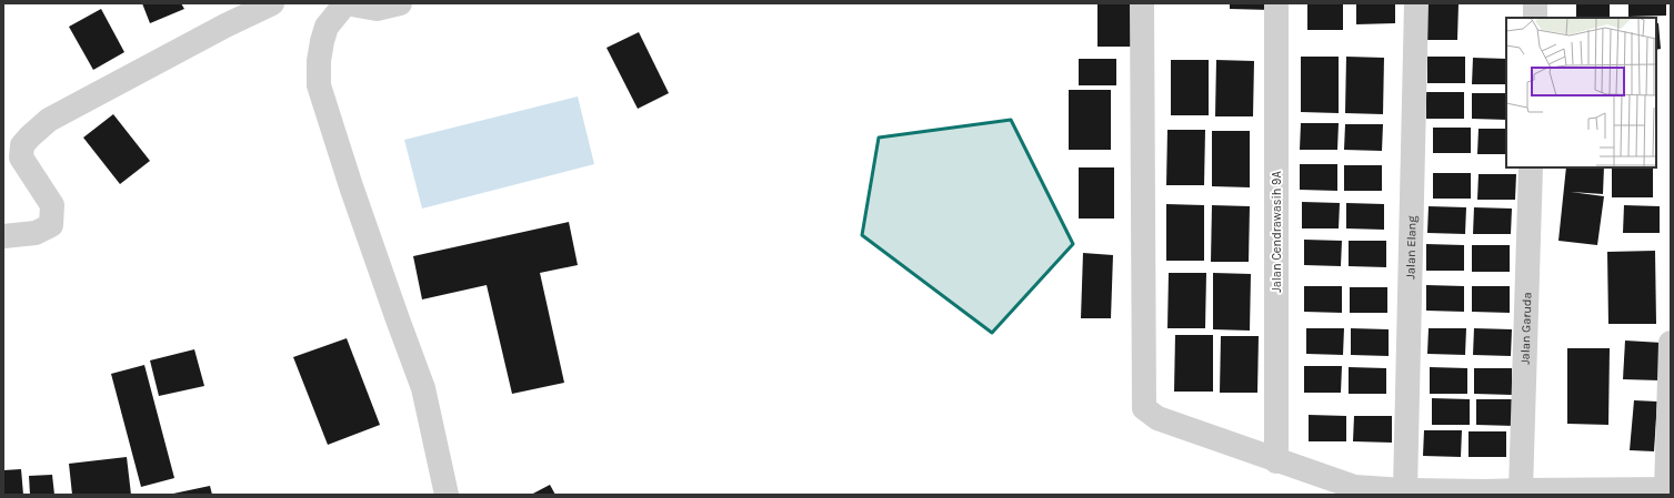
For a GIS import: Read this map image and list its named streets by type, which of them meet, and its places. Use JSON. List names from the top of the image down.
{
  "streets": {
    "street": ["Jalan Cendrawasih 9A", "Jalan Elang", "Jalan Garuda"]
  }
}
